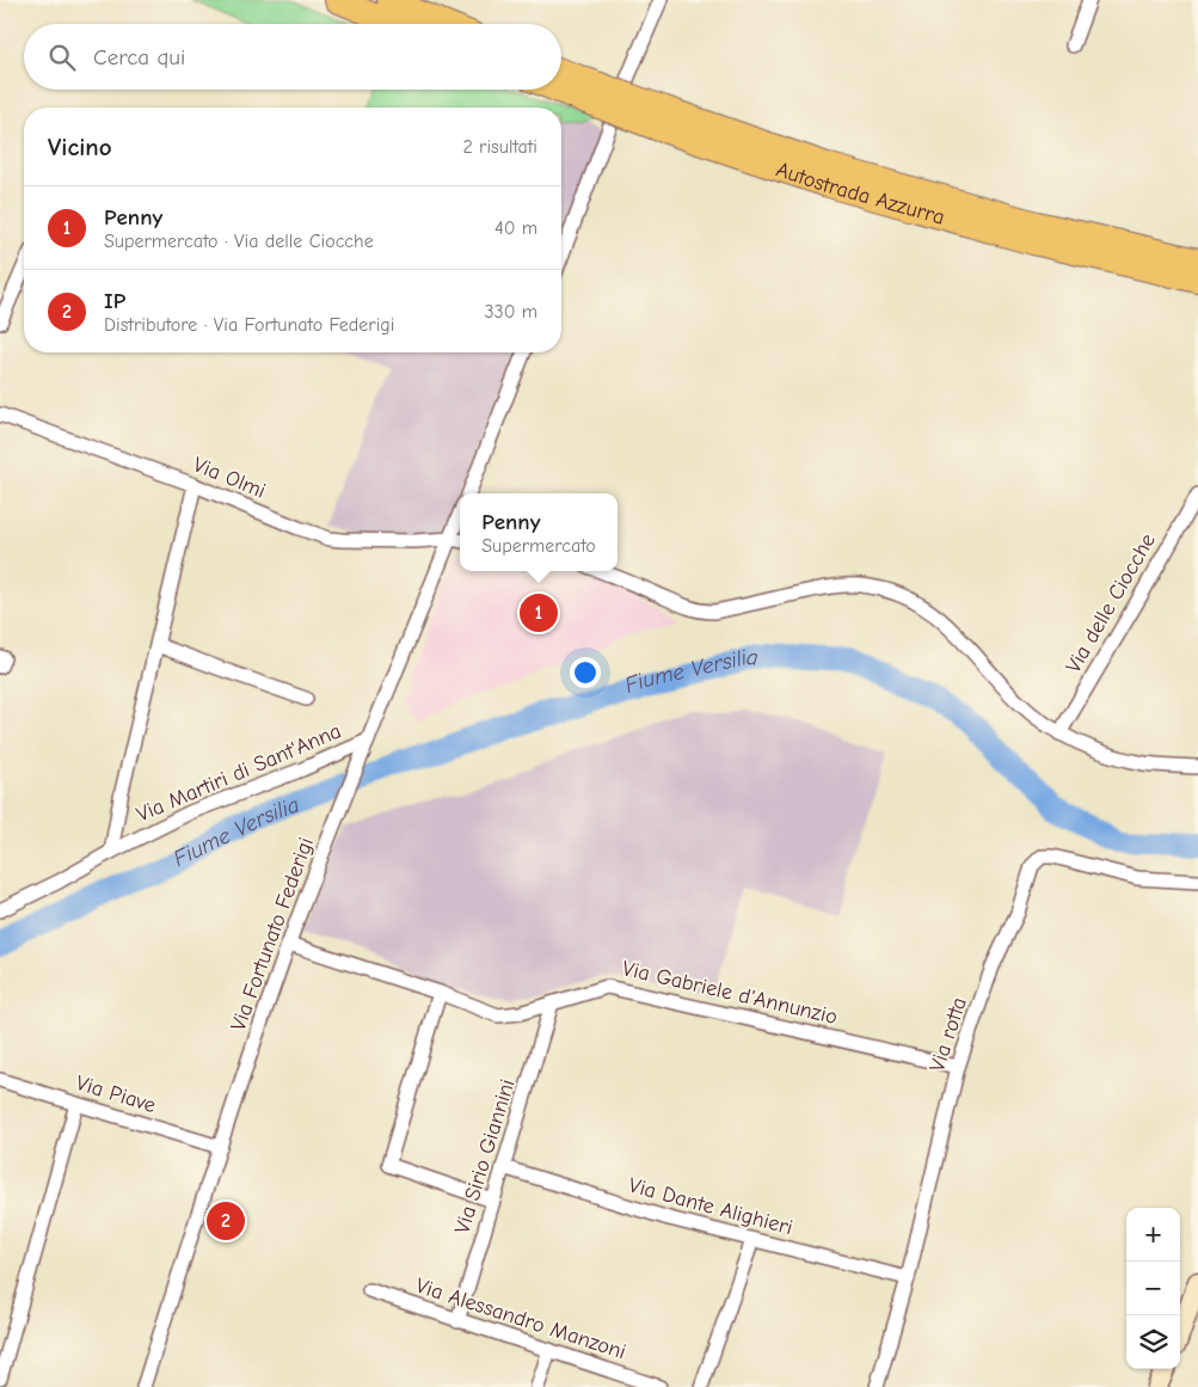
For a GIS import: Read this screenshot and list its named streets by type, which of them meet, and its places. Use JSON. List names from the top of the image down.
{
  "streets": {
    "highway": ["Autostrada Azzurra"],
    "street": [
      "Via Olmi",
      "Via delle Ciocche",
      "Via Martiri di Sant'Anna",
      "Via Fortunato Federigi",
      "Via Gabriele d'Annunzio",
      "Via rotta",
      "Via Piave",
      "Via Sirio Giannini",
      "Via Dante Alighieri",
      "Via Alessandro Manzoni"
    ]
  },
  "crossings": [
    ["Via Olmi", "Via Fortunato Federigi"],
    ["Via Martiri di Sant'Anna", "Via Fortunato Federigi"],
    ["Via Fortunato Federigi", "Via Gabriele d'Annunzio"],
    ["Via Fortunato Federigi", "Via Piave"],
    ["Via Gabriele d'Annunzio", "Via rotta"],
    ["Via Gabriele d'Annunzio", "Via Sirio Giannini"],
    ["Via rotta", "Via Dante Alighieri"],
    ["Via Sirio Giannini", "Via Dante Alighieri"],
    ["Via Sirio Giannini", "Via Alessandro Manzoni"]
  ],
  "water": ["Fiume Versilia"],
  "page": {
    "search": "Cerca qui",
    "heading": ["Vicino", "2 risultati"],
    "list": [
      {
        "mark": "1",
        "name": "Penny",
        "note": "Supermercato · Via delle Ciocche",
        "value": "40 m"
      },
      {
        "mark": "2",
        "name": "IP",
        "note": "Distributore · Via Fortunato Federigi",
        "value": "330 m"
      }
    ],
    "popup": ["Penny", "Supermercato"],
    "pins": ["1", "2"],
    "map_buttons": ["+", "−"]
  }
}
